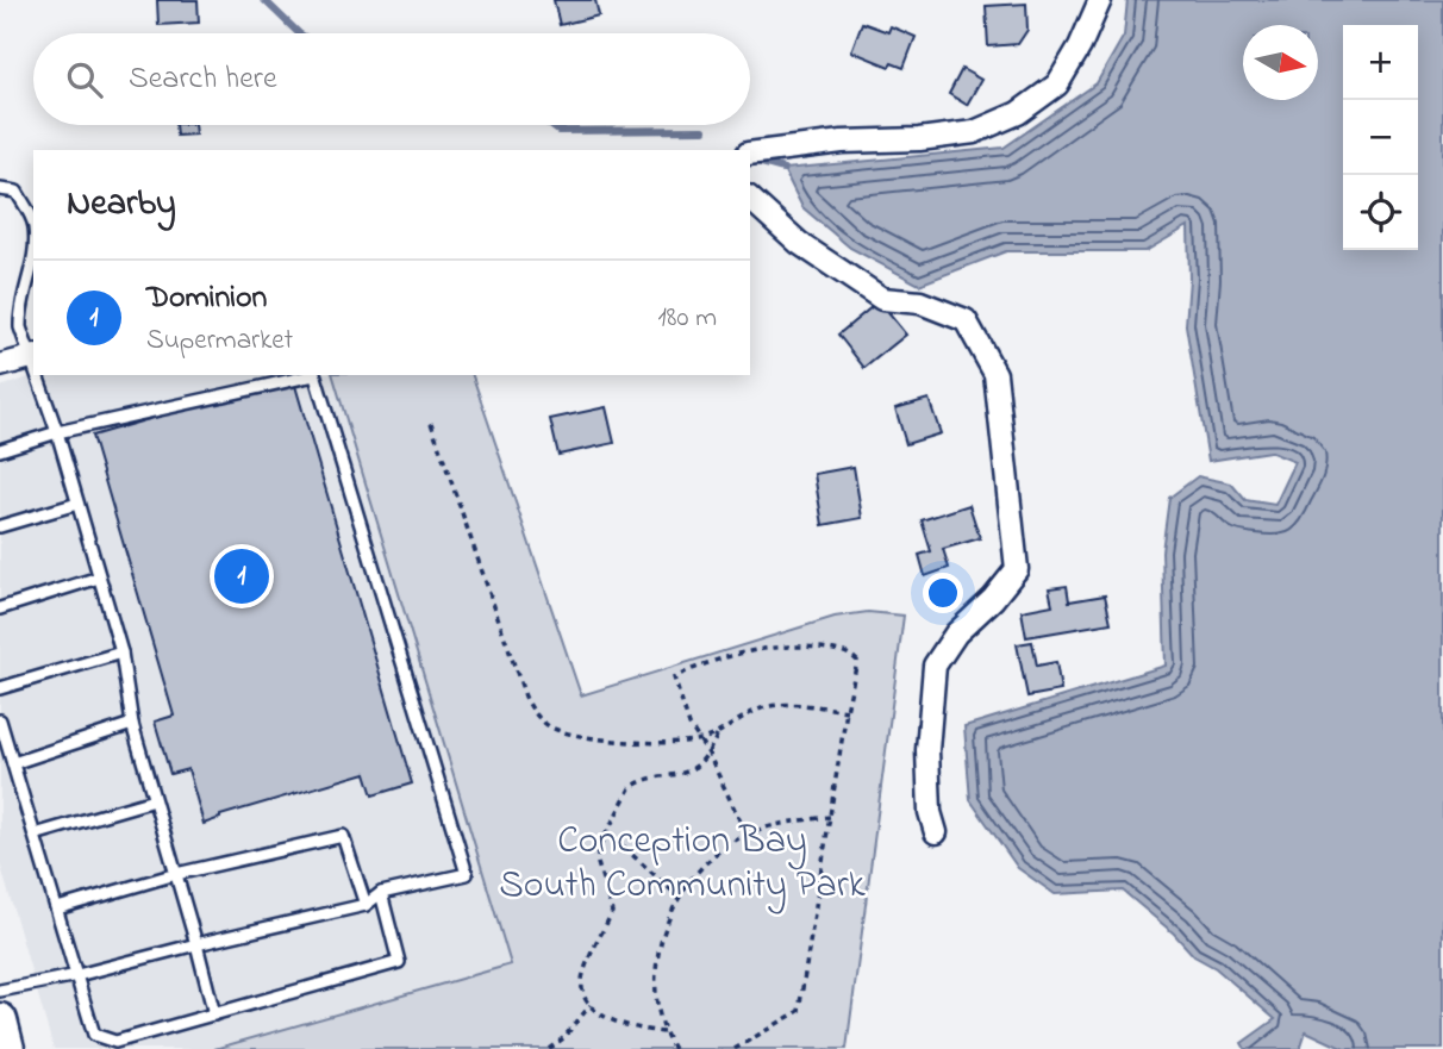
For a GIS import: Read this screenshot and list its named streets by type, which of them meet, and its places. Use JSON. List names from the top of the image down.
{
  "parks": ["Conception Bay South Community Park"],
  "north": "right",
  "page": {
    "map_buttons": ["+", "−"],
    "search": "Search here",
    "heading": "Nearby",
    "list": [
      {
        "mark": "1",
        "name": "Dominion",
        "note": "Supermarket",
        "value": "180 m"
      }
    ],
    "pins": "1"
  }
}
